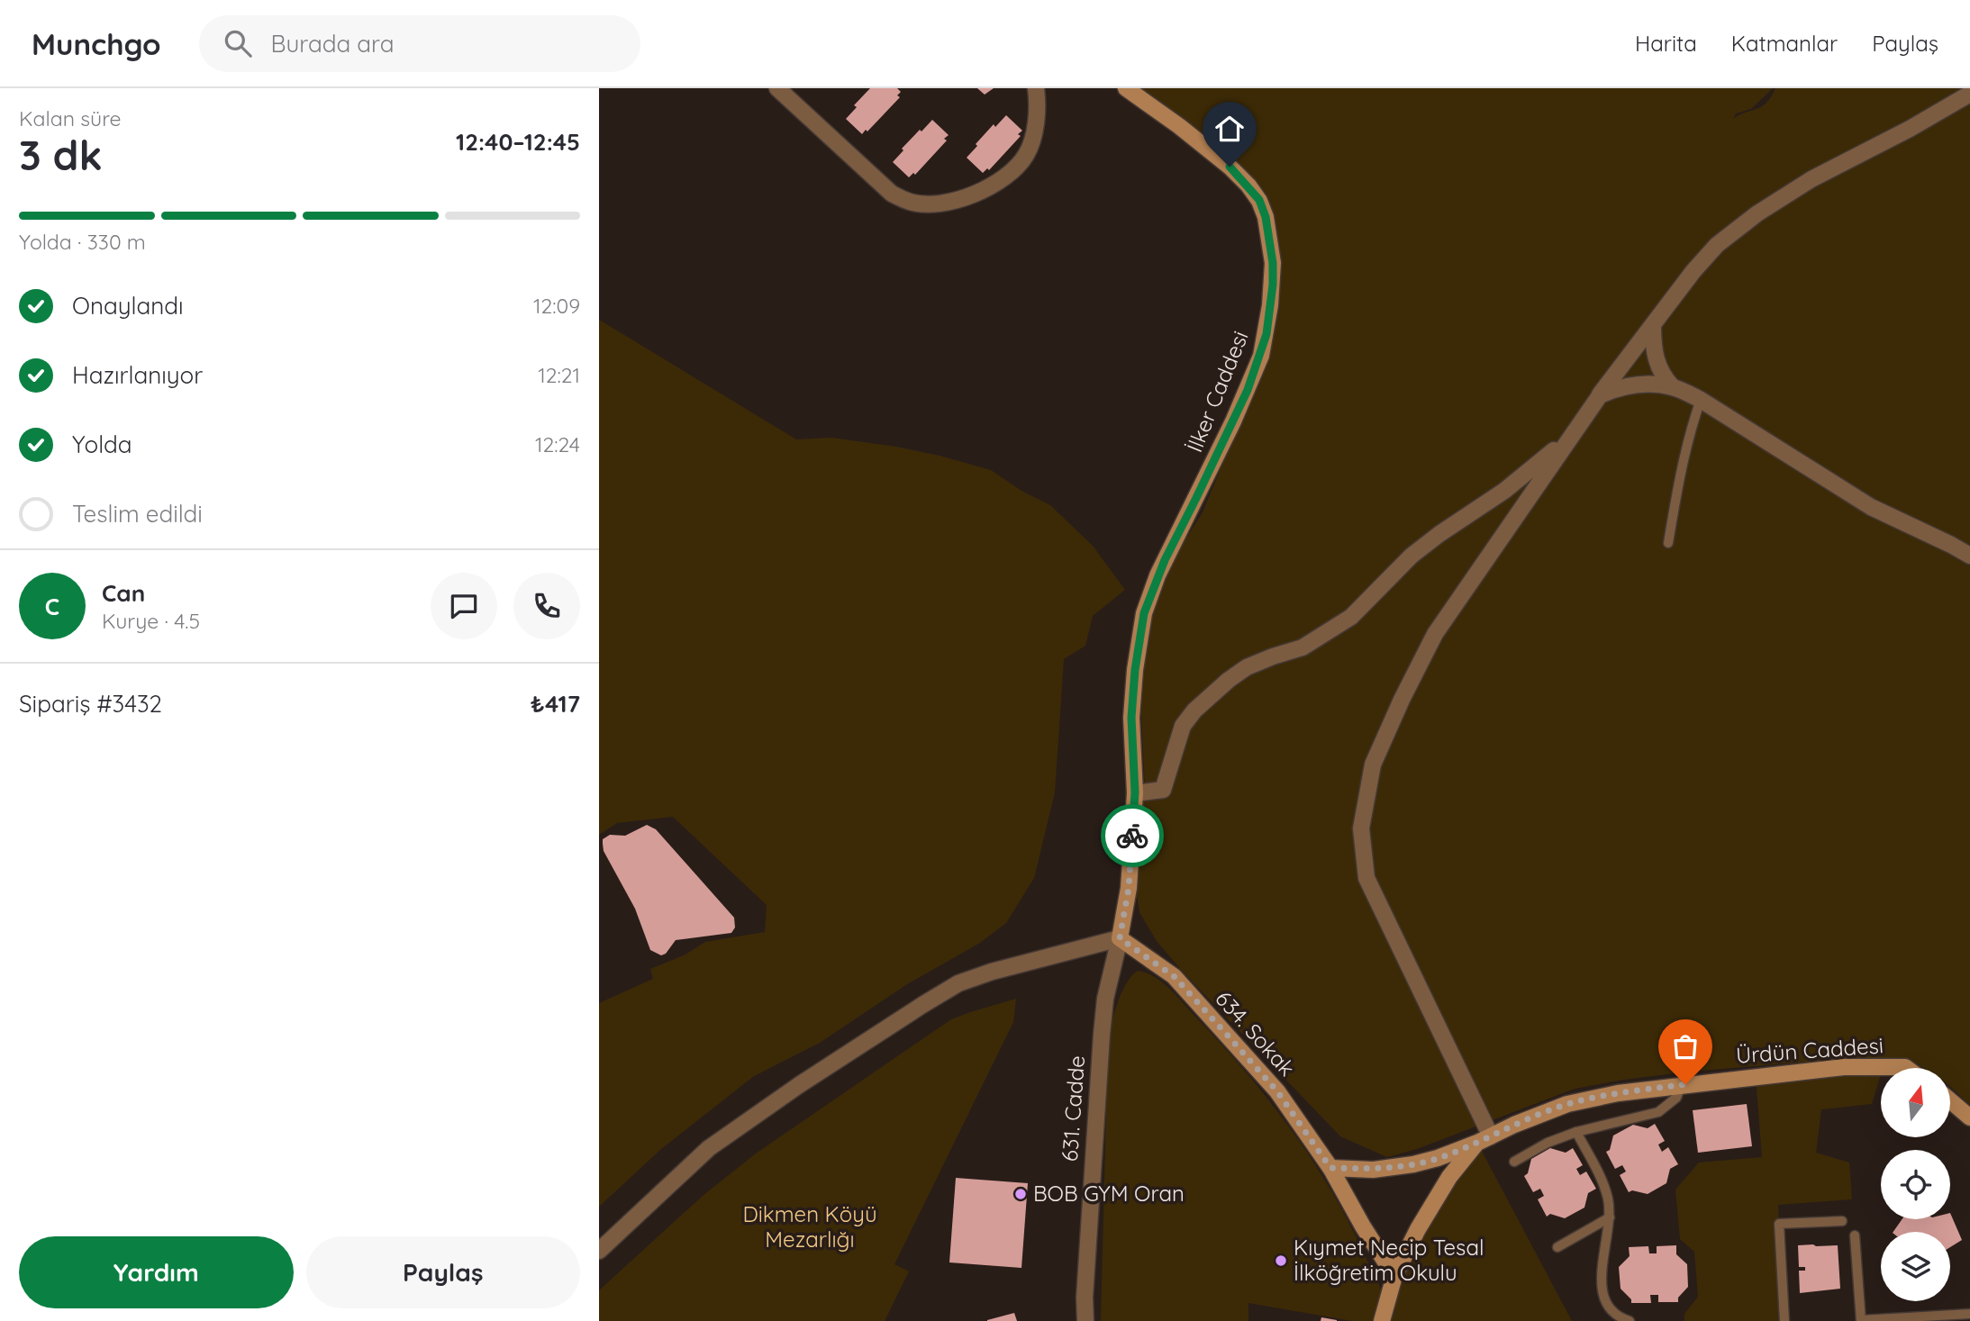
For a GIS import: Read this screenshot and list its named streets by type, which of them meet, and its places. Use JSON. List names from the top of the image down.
{
  "streets": {
    "main road": ["İlker Caddesi", "634. Sokak", "Ürdün Caddesi"],
    "street": ["631. Cadde"]
  },
  "crossings": [
    ["İlker Caddesi", "634. Sokak"],
    ["İlker Caddesi", "631. Cadde"],
    ["634. Sokak", "Ürdün Caddesi"],
    ["634. Sokak", "631. Cadde"]
  ],
  "parks": ["Dikmen Köyü Mezarlığı"],
  "places": ["BOB GYM Oran", "Kıymet Necip Tesal İlköğretim Okulu"],
  "north": "top",
  "page": {
    "header": "Munchgo",
    "search": "Burada ara",
    "nav": ["Harita", "Katmanlar", "Paylaş"],
    "heading": ["3 dk", "Kalan süre", "12:40–12:45"],
    "panel": [
      "Can",
      "Kurye · 4.5",
      "Sipariş #3432",
      "₺417"
    ],
    "bar": "Yolda · 330 m",
    "list": [
      ["Onaylandı", "12:09"],
      ["Hazırlanıyor", "12:21"],
      ["Yolda", "12:24"],
      "Teslim edildi"
    ],
    "round": "C",
    "buttons": ["Yardım", "Paylaş"]
  }
}
